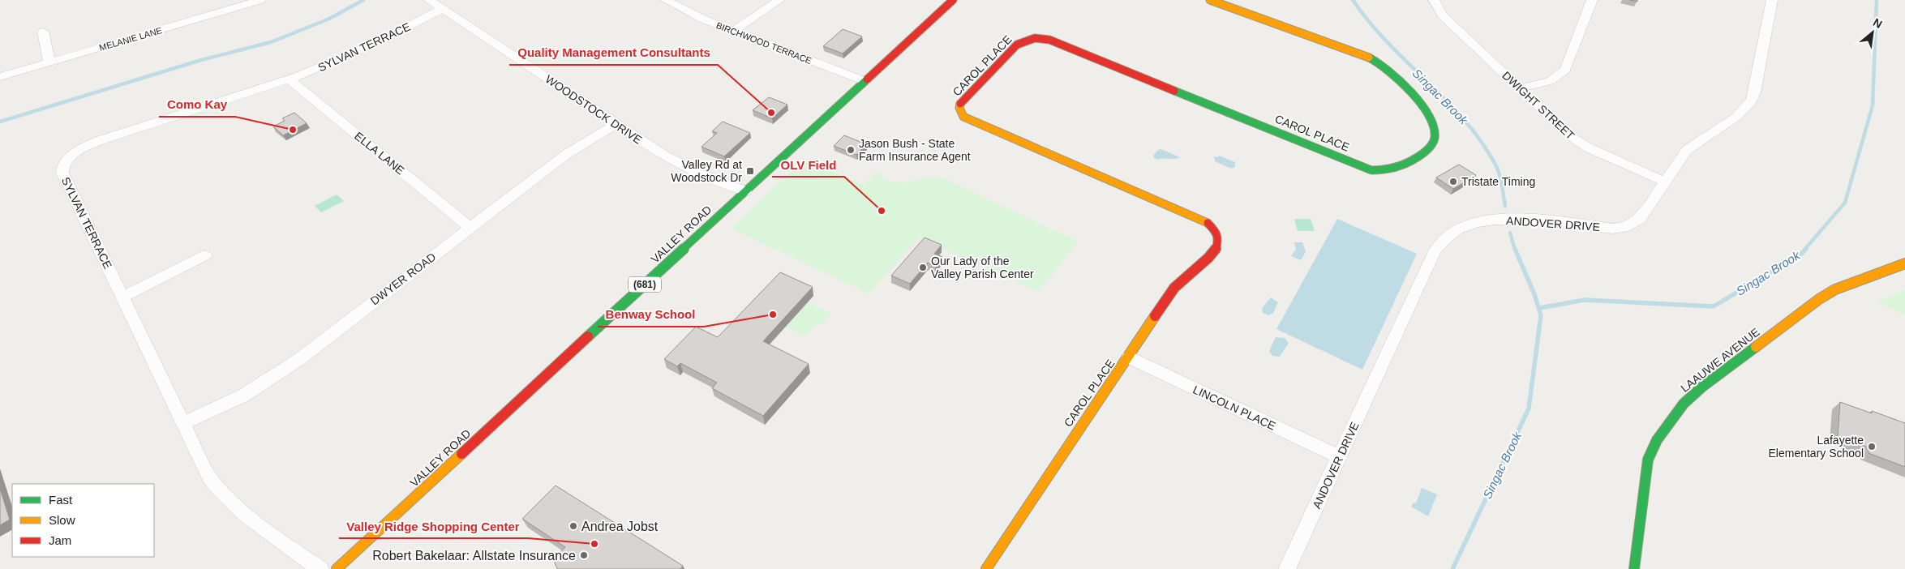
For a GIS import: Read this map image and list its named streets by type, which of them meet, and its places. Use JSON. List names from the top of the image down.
{
  "streets": {
    "street": [
      "MELANIE LANE",
      "BIRCHWOOD TERRACE",
      "SYLVAN TERRACE",
      "CAROL PLACE",
      "DWIGHT STREET",
      "WOODSTOCK DRIVE",
      "ELLA LANE",
      "ANDOVER DRIVE",
      "VALLEY ROAD",
      "DWYER ROAD",
      "(681)",
      "LAAUWE AVENUE",
      "LINCOLN PLACE"
    ]
  },
  "crossings": [
    ["BIRCHWOOD TERRACE", "VALLEY ROAD"],
    ["SYLVAN TERRACE", "WOODSTOCK DRIVE"],
    ["SYLVAN TERRACE", "ELLA LANE"],
    ["SYLVAN TERRACE", "DWYER ROAD"],
    ["CAROL PLACE", "LINCOLN PLACE"],
    ["DWIGHT STREET", "ANDOVER DRIVE"],
    ["WOODSTOCK DRIVE", "VALLEY ROAD"],
    ["WOODSTOCK DRIVE", "DWYER ROAD"],
    ["ELLA LANE", "DWYER ROAD"],
    ["ANDOVER DRIVE", "LINCOLN PLACE"]
  ],
  "water": ["Singac Brook"],
  "places": {
    "other": [
      "Quality Management Consultants",
      "Como Kay",
      "Jason Bush - State Farm Insurance Agent",
      "Tristate Timing",
      "OLV Field",
      "Our Lady of the Valley Parish Center",
      "Benway School",
      "Lafayette Elementary School",
      "Andrea Jobst",
      "Valley Ridge Shopping Center",
      "Robert Bakelaar: Allstate Insurance"
    ],
    "transit": ["Valley Rd at Woodstock Dr"]
  },
  "legend": ["Fast", "Slow", "Jam"],
  "north": "top right"
}
